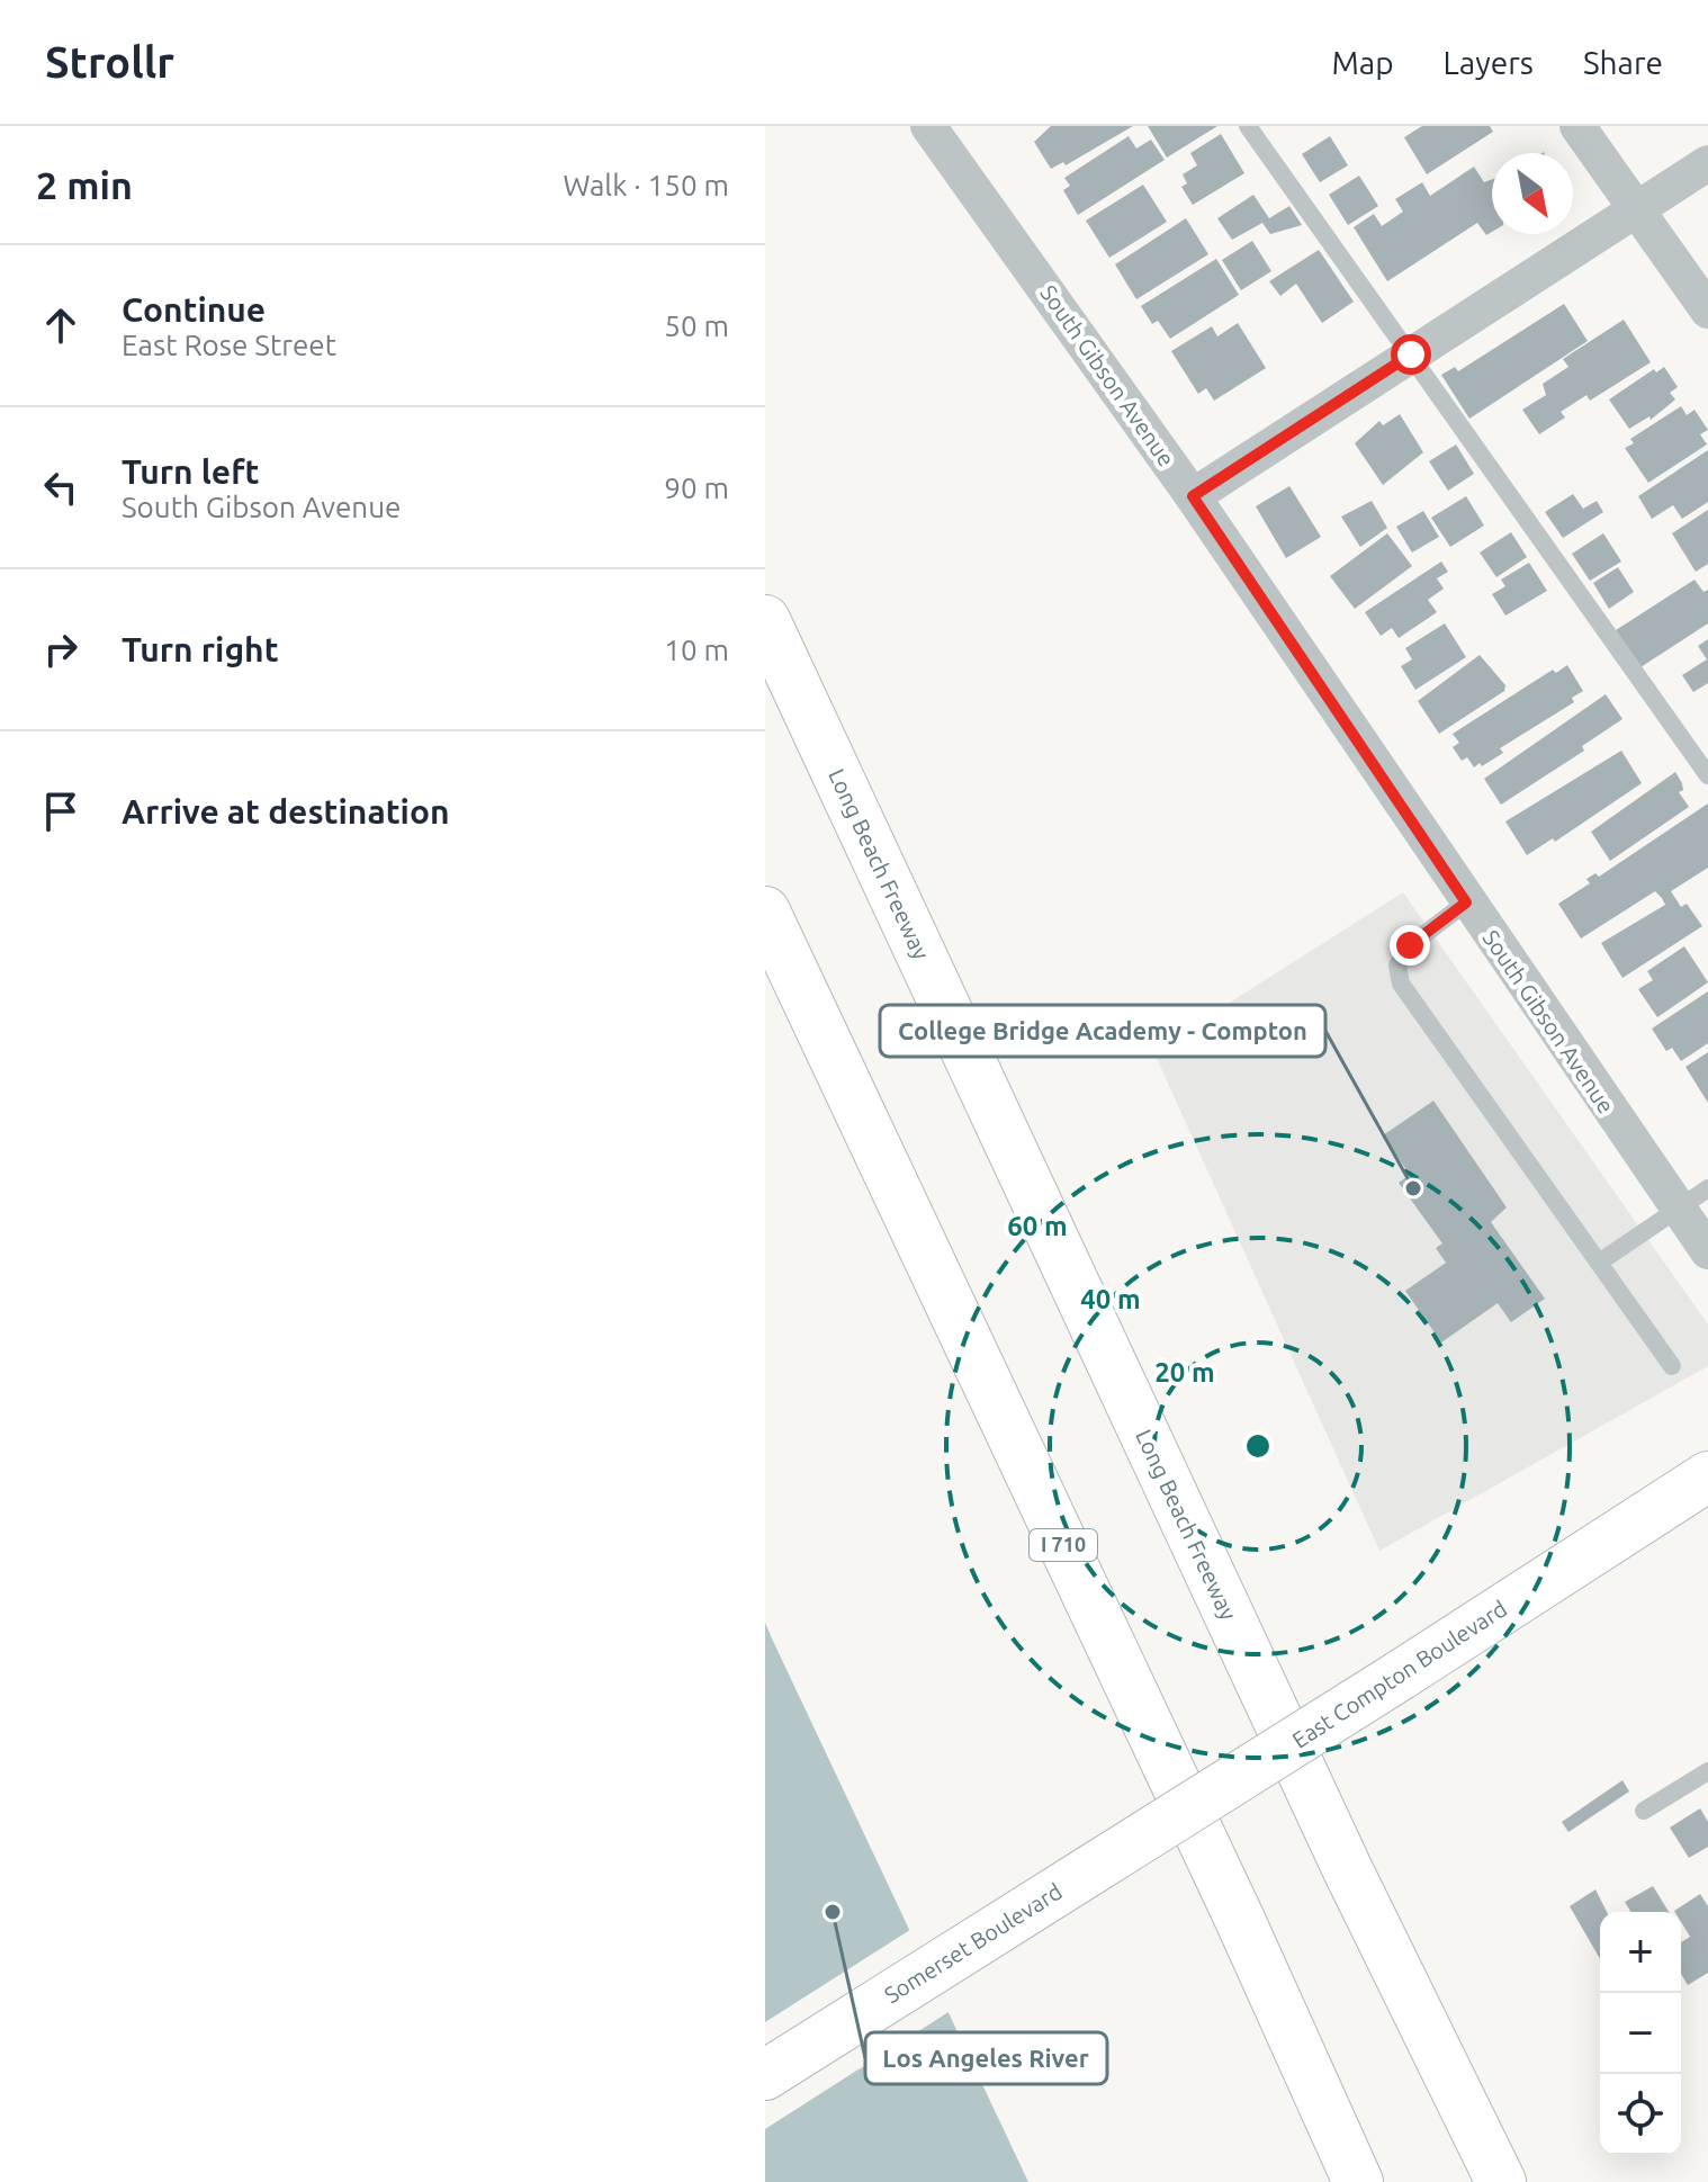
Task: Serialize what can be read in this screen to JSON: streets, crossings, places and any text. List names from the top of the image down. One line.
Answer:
{"streets":{"main road":["Long Beach Freeway","I 710","East Compton Boulevard","Somerset Boulevard"],"street":["South Gibson Avenue"]},"crossings":[["East Compton Boulevard","Somerset Boulevard"]],"places":["College Bridge Academy - Compton","Los Angeles River"],"north":"bottom right","page":{"header":"Strollr","nav":["Map","Layers","Share"],"heading":["2 min","Walk · 150 m"],"list":[["Continue","East Rose Street","50 m"],["Turn left","South Gibson Avenue","90 m"],["Turn right","10 m"],"Arrive at destination"],"map_buttons":["+","−"]},"rings":["60 m","40 m","20 m"]}
